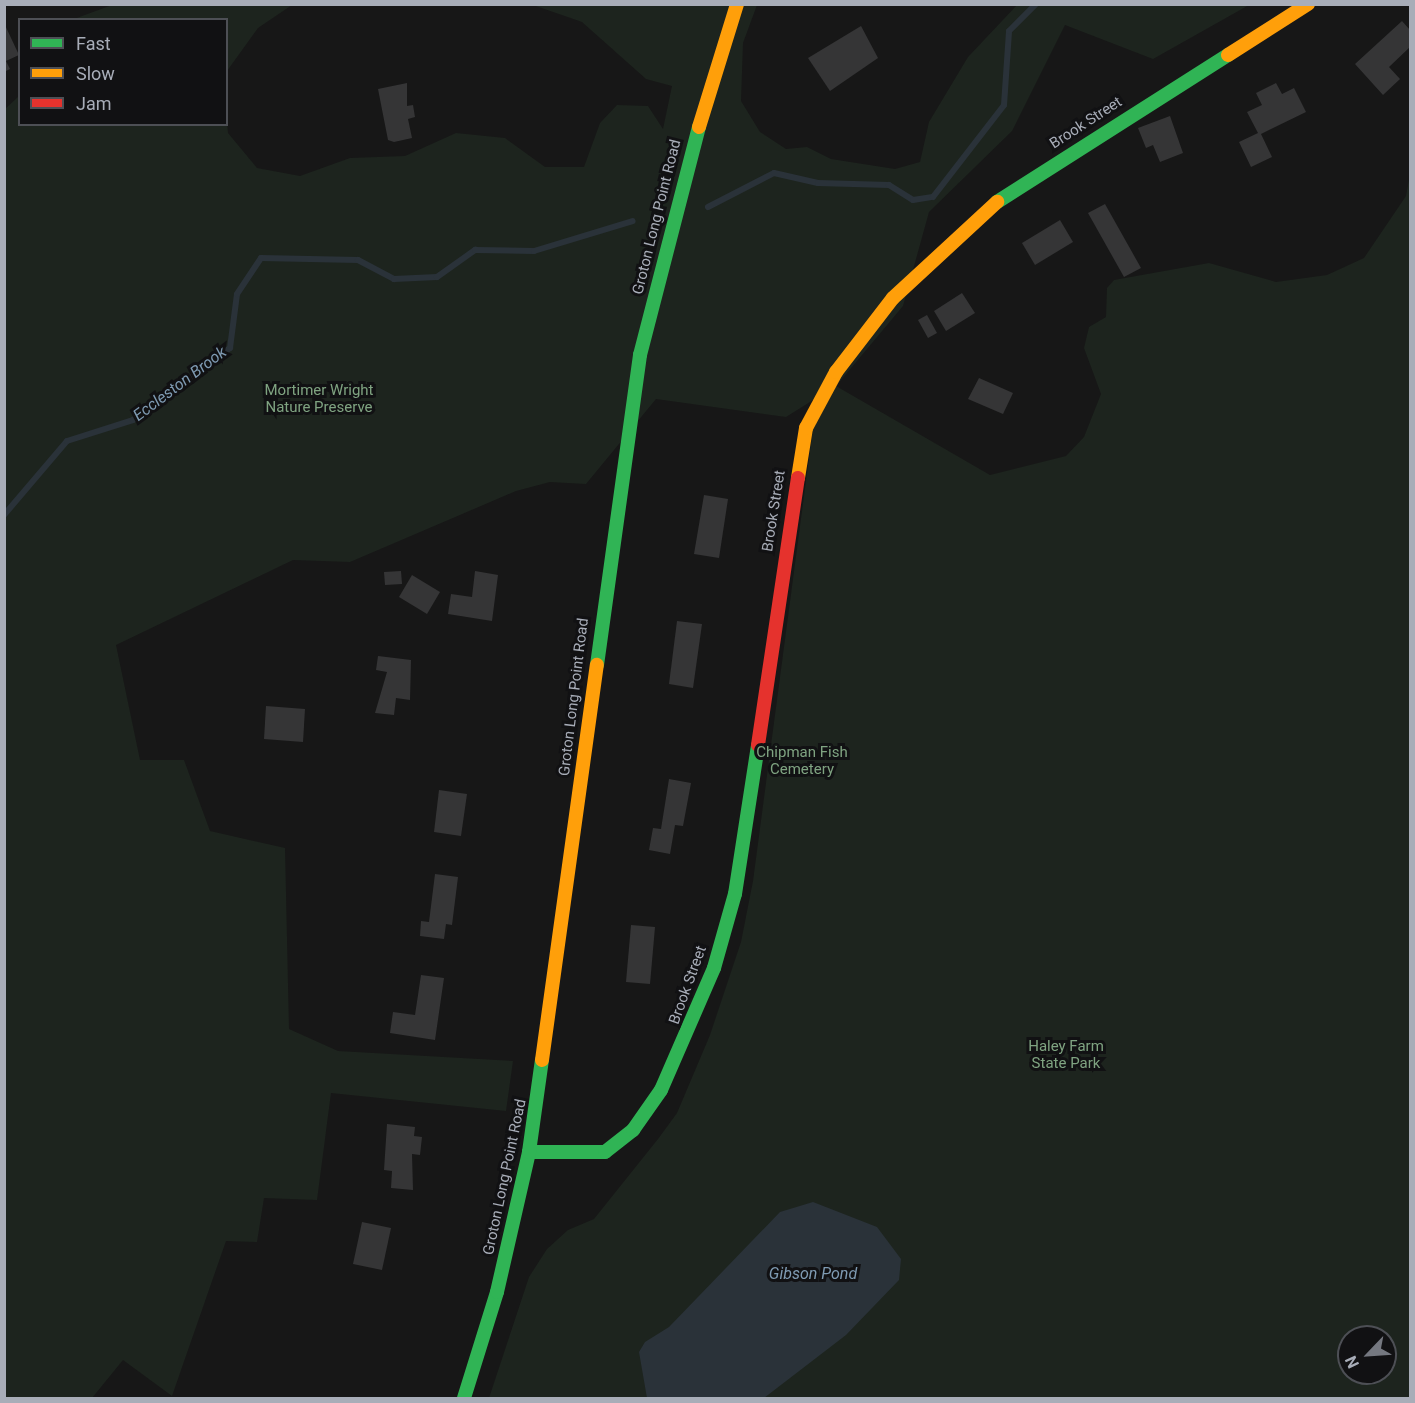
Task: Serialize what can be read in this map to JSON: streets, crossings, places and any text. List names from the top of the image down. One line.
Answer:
{"streets":{"street":["Brook Street","Groton Long Point Road"]},"crossings":[["Brook Street","Groton Long Point Road"]],"water":["Eccleston Brook","Gibson Pond"],"parks":["Mortimer Wright Nature Preserve","Chipman Fish Cemetery","Haley Farm State Park"],"legend":["Fast","Slow","Jam"],"north":"bottom left"}
